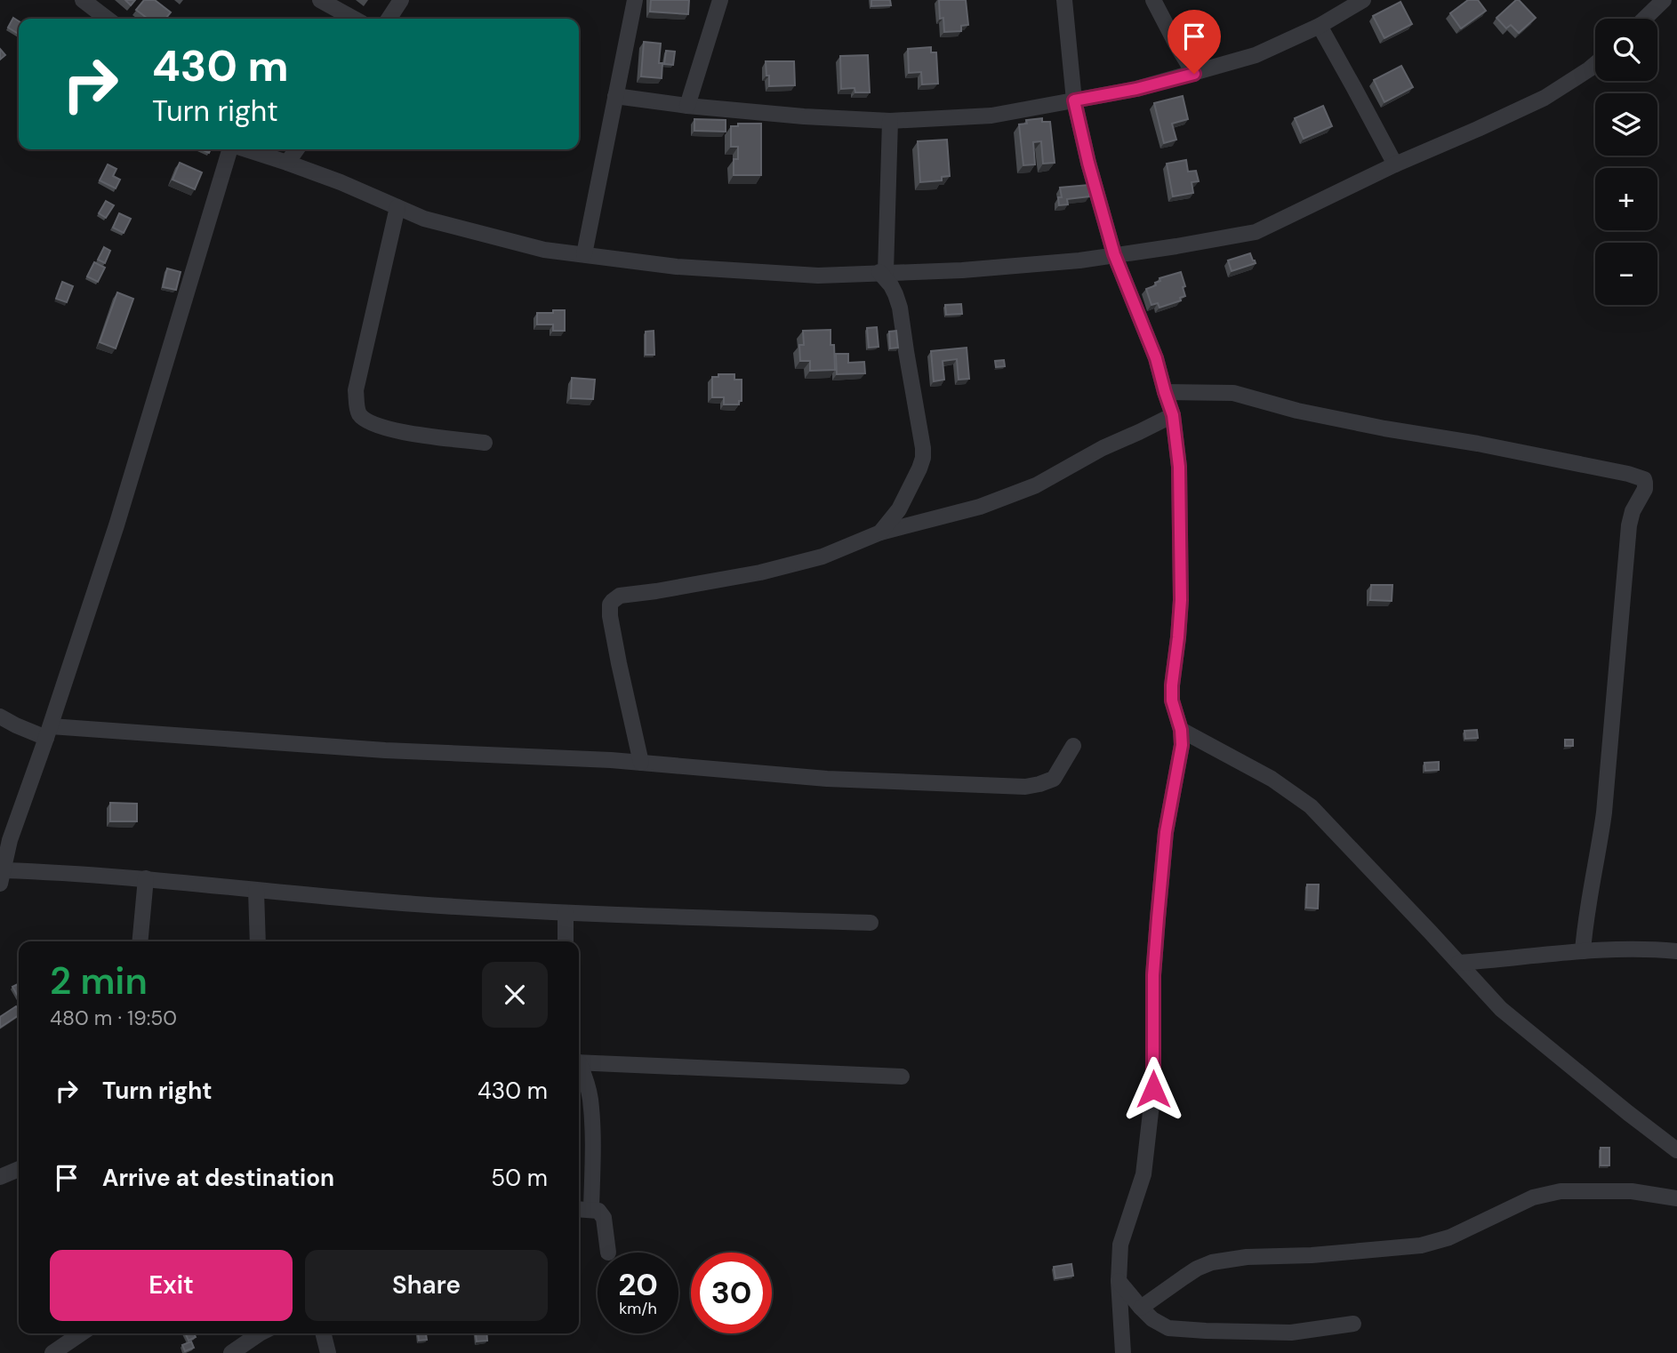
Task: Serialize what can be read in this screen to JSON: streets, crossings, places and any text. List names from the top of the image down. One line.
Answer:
{"page":{"map_buttons":["+","−"],"turn":["430 m","Turn right"],"heading":["2 min","480 m · 19:50"],"list":[{"name":"Turn right","value":"430 m"},{"name":"Arrive at destination","value":"50 m"}],"buttons":["Exit","Share"],"speed":"20 km/h","limit":"30"}}
